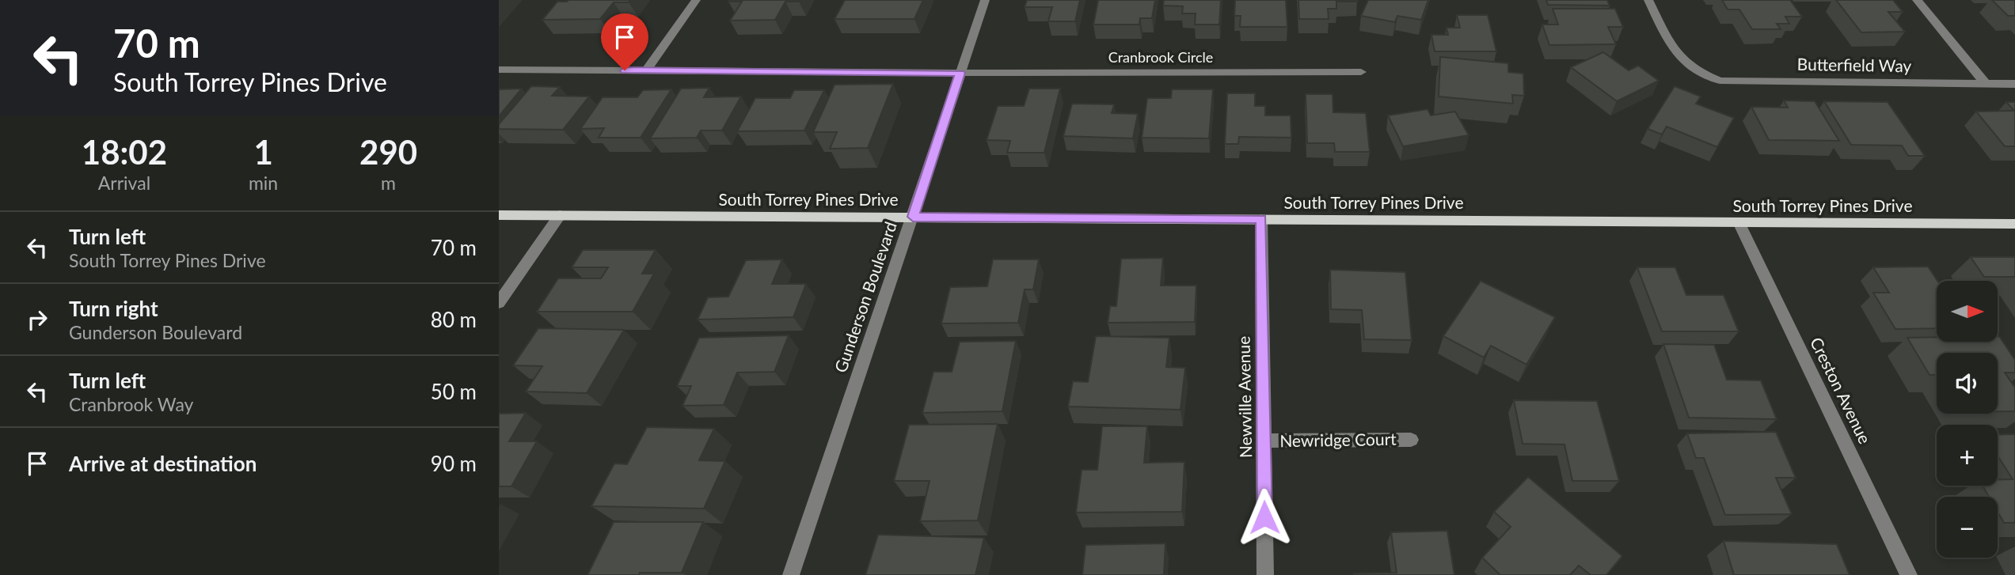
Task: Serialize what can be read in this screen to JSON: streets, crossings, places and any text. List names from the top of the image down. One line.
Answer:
{"streets":{"main road":["South Torrey Pines Drive"],"street":["Cranbrook Circle","Butterfield Way","Gunderson Boulevard","Creston Avenue","Newville Avenue","Newridge Court"]},"crossings":[["Cranbrook Circle","Gunderson Boulevard"],["South Torrey Pines Drive","Gunderson Boulevard"],["South Torrey Pines Drive","Creston Avenue"],["South Torrey Pines Drive","Newville Avenue"],["Newville Avenue","Newridge Court"]],"north":"right","page":{"turn":["70 m","South Torrey Pines Drive"],"eta":["18:02","Arrival","1","min","290","m"],"list":[{"name":"Turn left","note":"South Torrey Pines Drive","value":"70 m"},{"name":"Turn right","note":"Gunderson Boulevard","value":"80 m"},{"name":"Turn left","note":"Cranbrook Way","value":"50 m"},{"name":"Arrive at destination","value":"90 m"}],"map_buttons":["+","−"]}}
